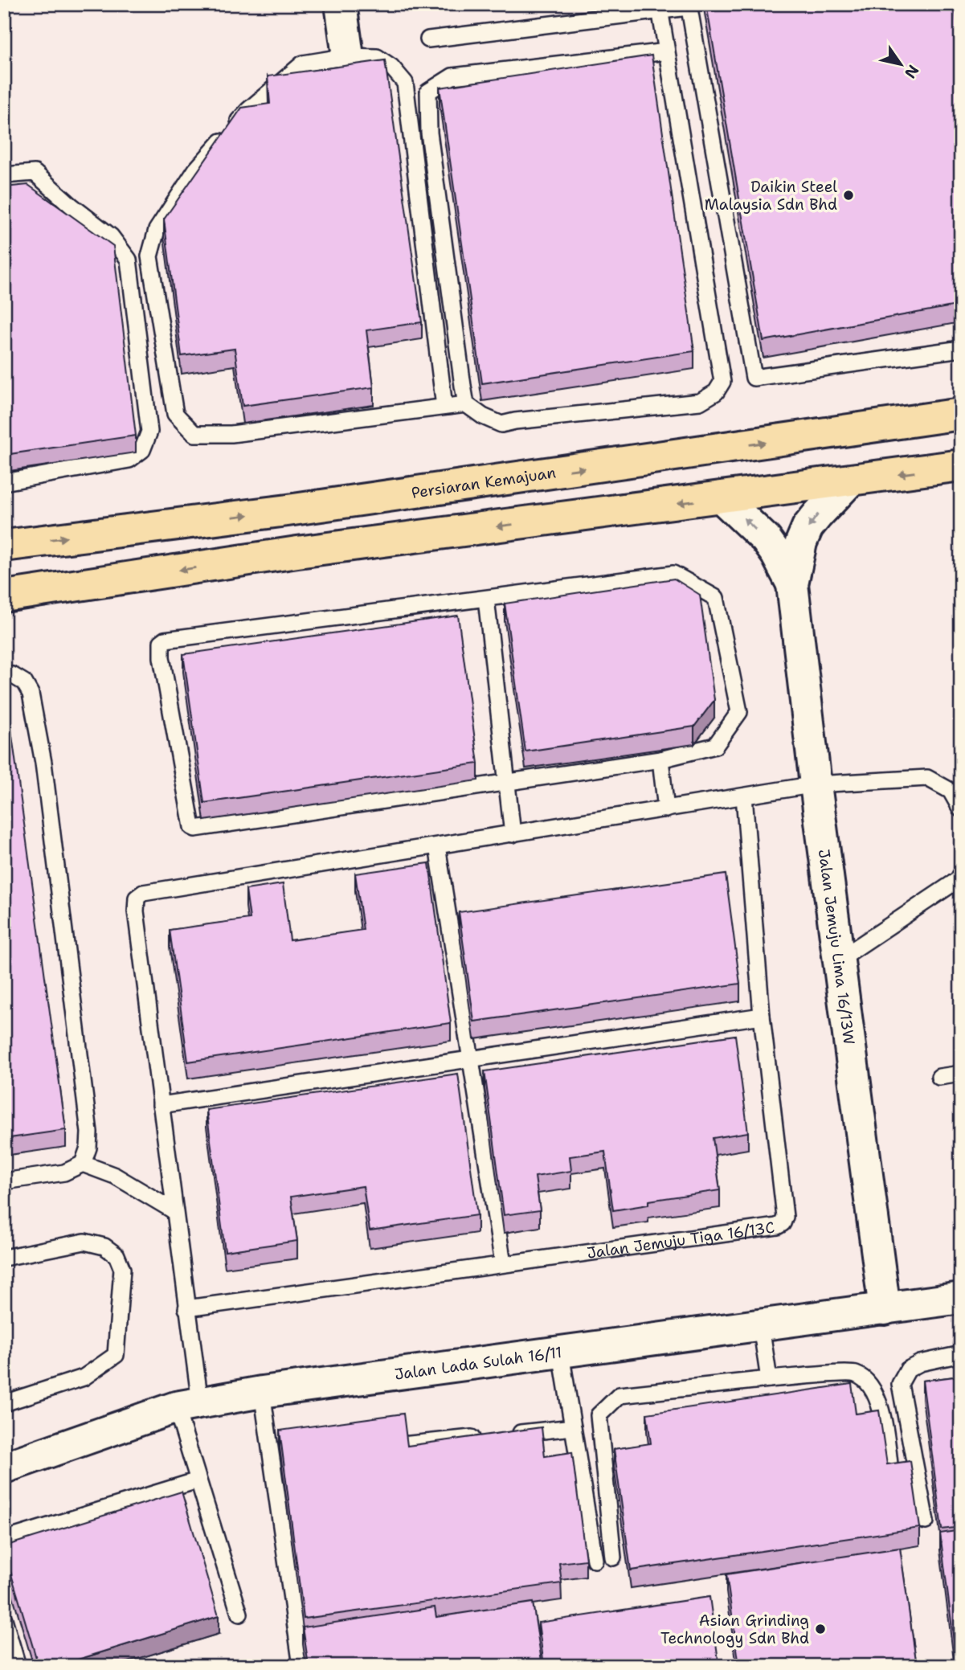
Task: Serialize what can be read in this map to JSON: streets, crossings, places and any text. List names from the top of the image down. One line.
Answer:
{"streets":{"main road":["Persiaran Kemajuan"],"street":["Jalan Jemuju Lima 16/13W","Jalan Lada Sulah 16/11"],"lane":["Jalan Jemuju Tiga 16/13C"]},"crossings":[["Jalan Jemuju Lima 16/13W","Jalan Lada Sulah 16/11"]],"places":["Daikin Steel Malaysia Sdn Bhd","Asian Grinding Technology Sdn Bhd"],"north":"bottom right"}
